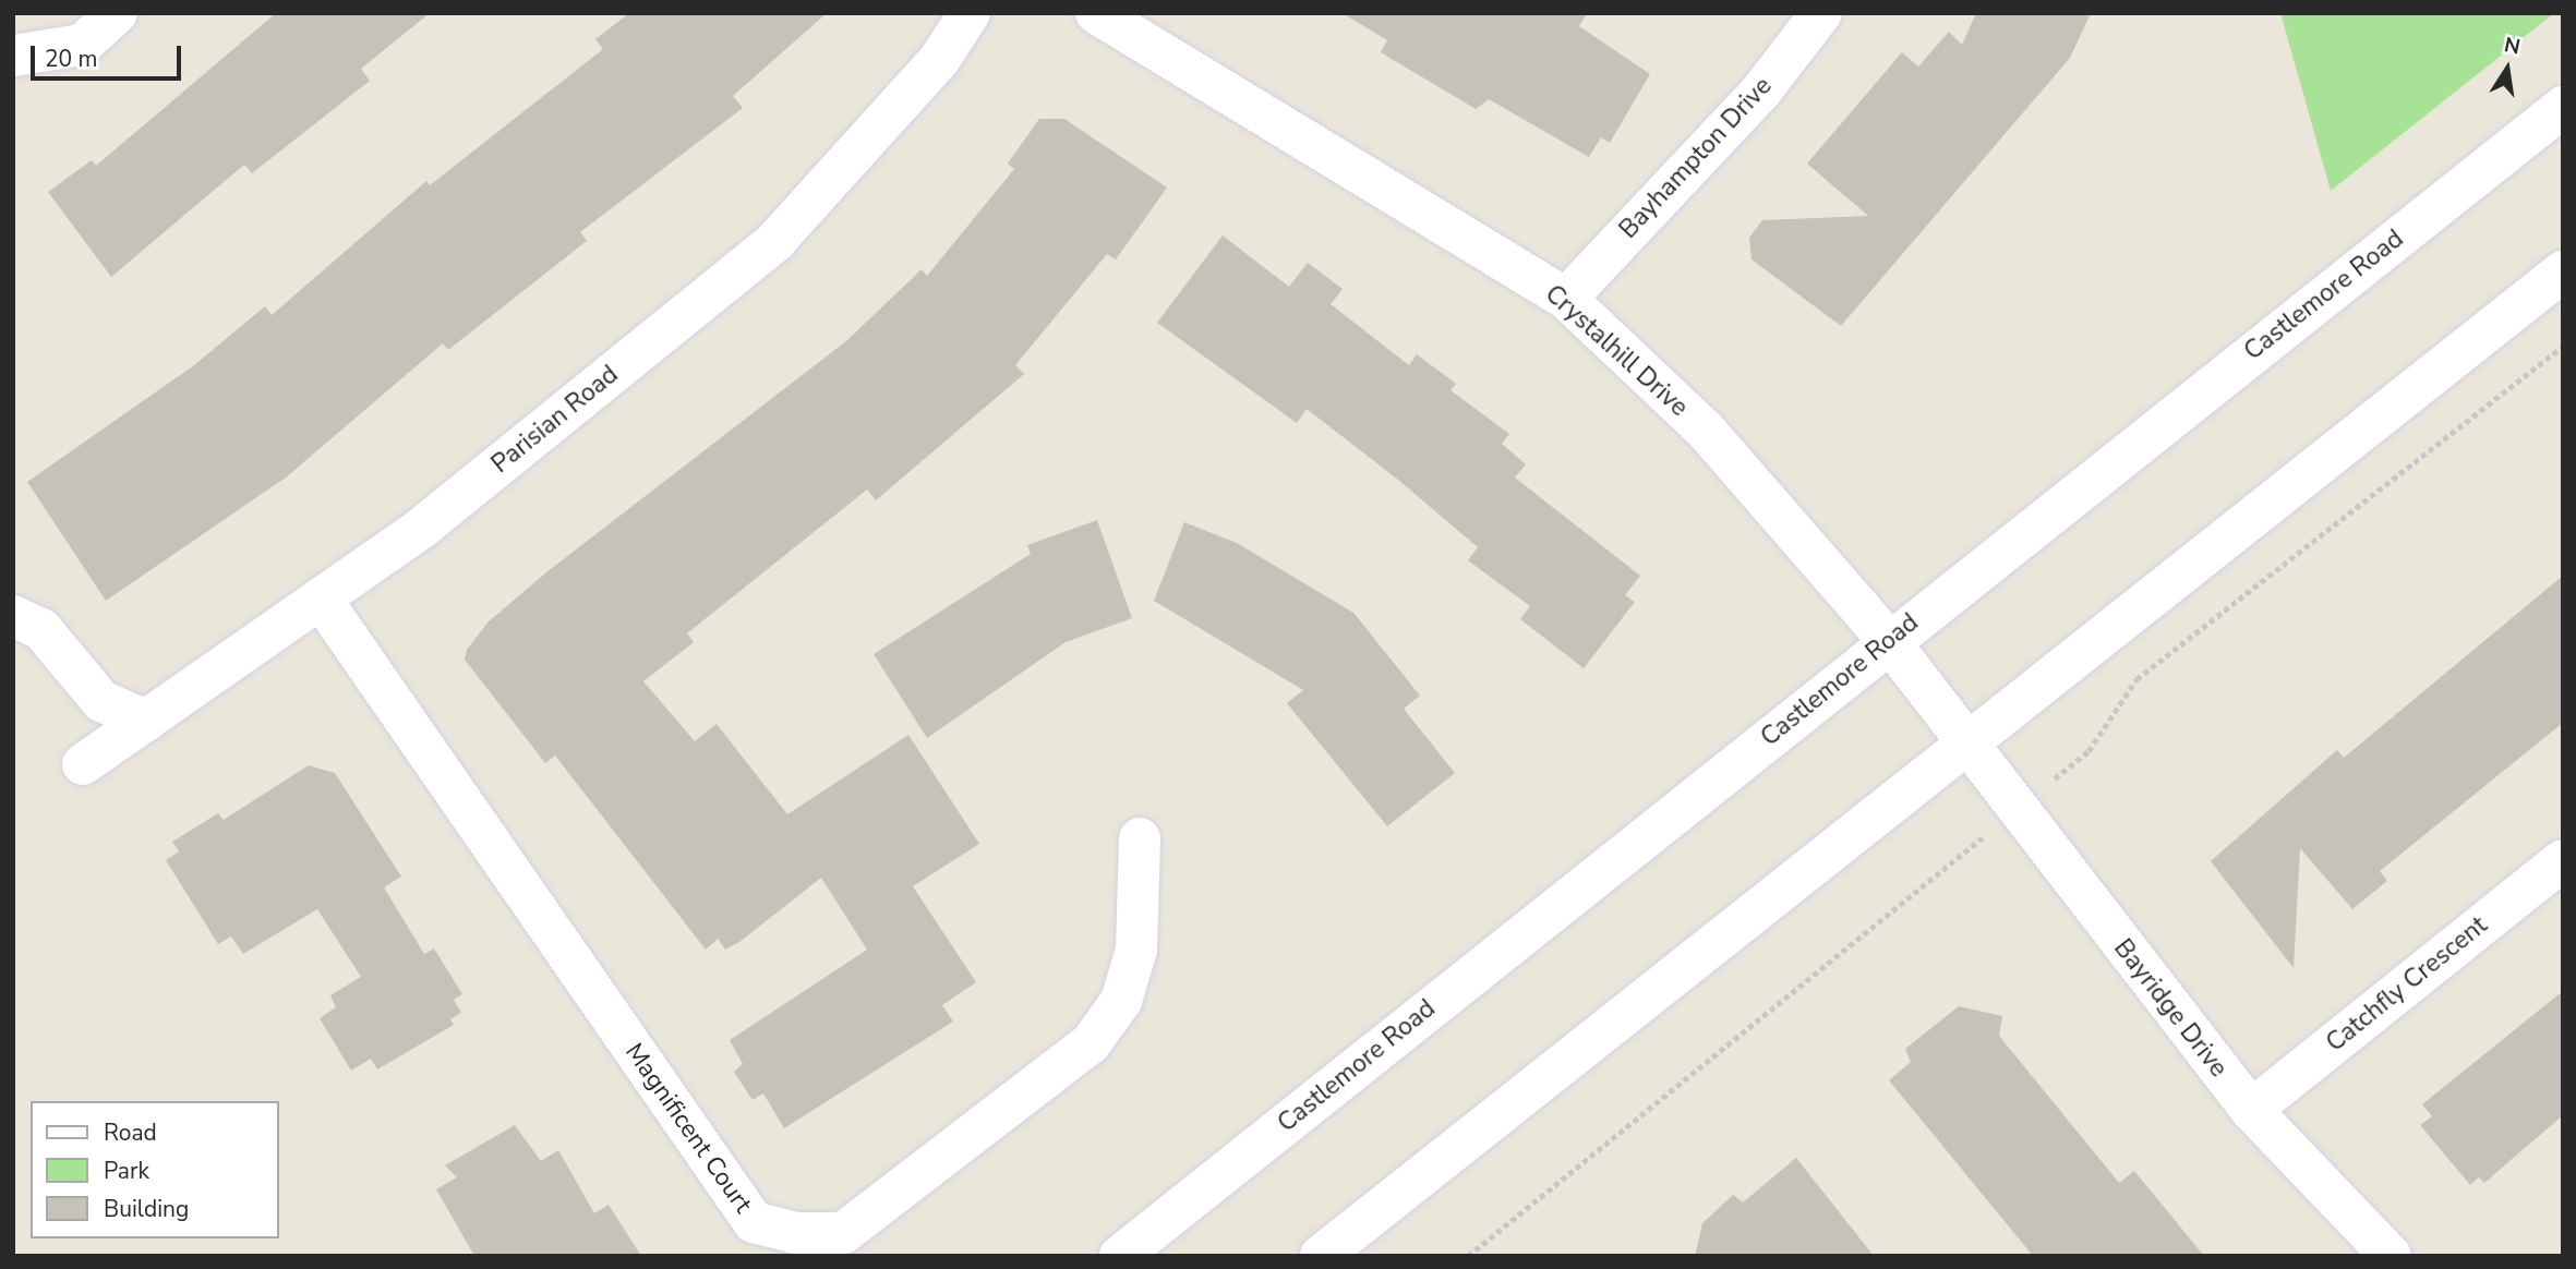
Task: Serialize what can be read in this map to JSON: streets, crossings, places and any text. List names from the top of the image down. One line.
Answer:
{"streets":{"street":["Bayhampton Drive","Castlemore Road","Crystalhill Drive","Parisian Road","Catchfly Crescent","Bayridge Drive","Magnificent Court"]},"crossings":[["Bayhampton Drive","Crystalhill Drive"],["Castlemore Road","Crystalhill Drive"],["Crystalhill Drive","Bayridge Drive"],["Parisian Road","Magnificent Court"],["Catchfly Crescent","Bayridge Drive"]],"legend":["Road","Park","Building"],"scale_bar":"20 m","north":"top"}
